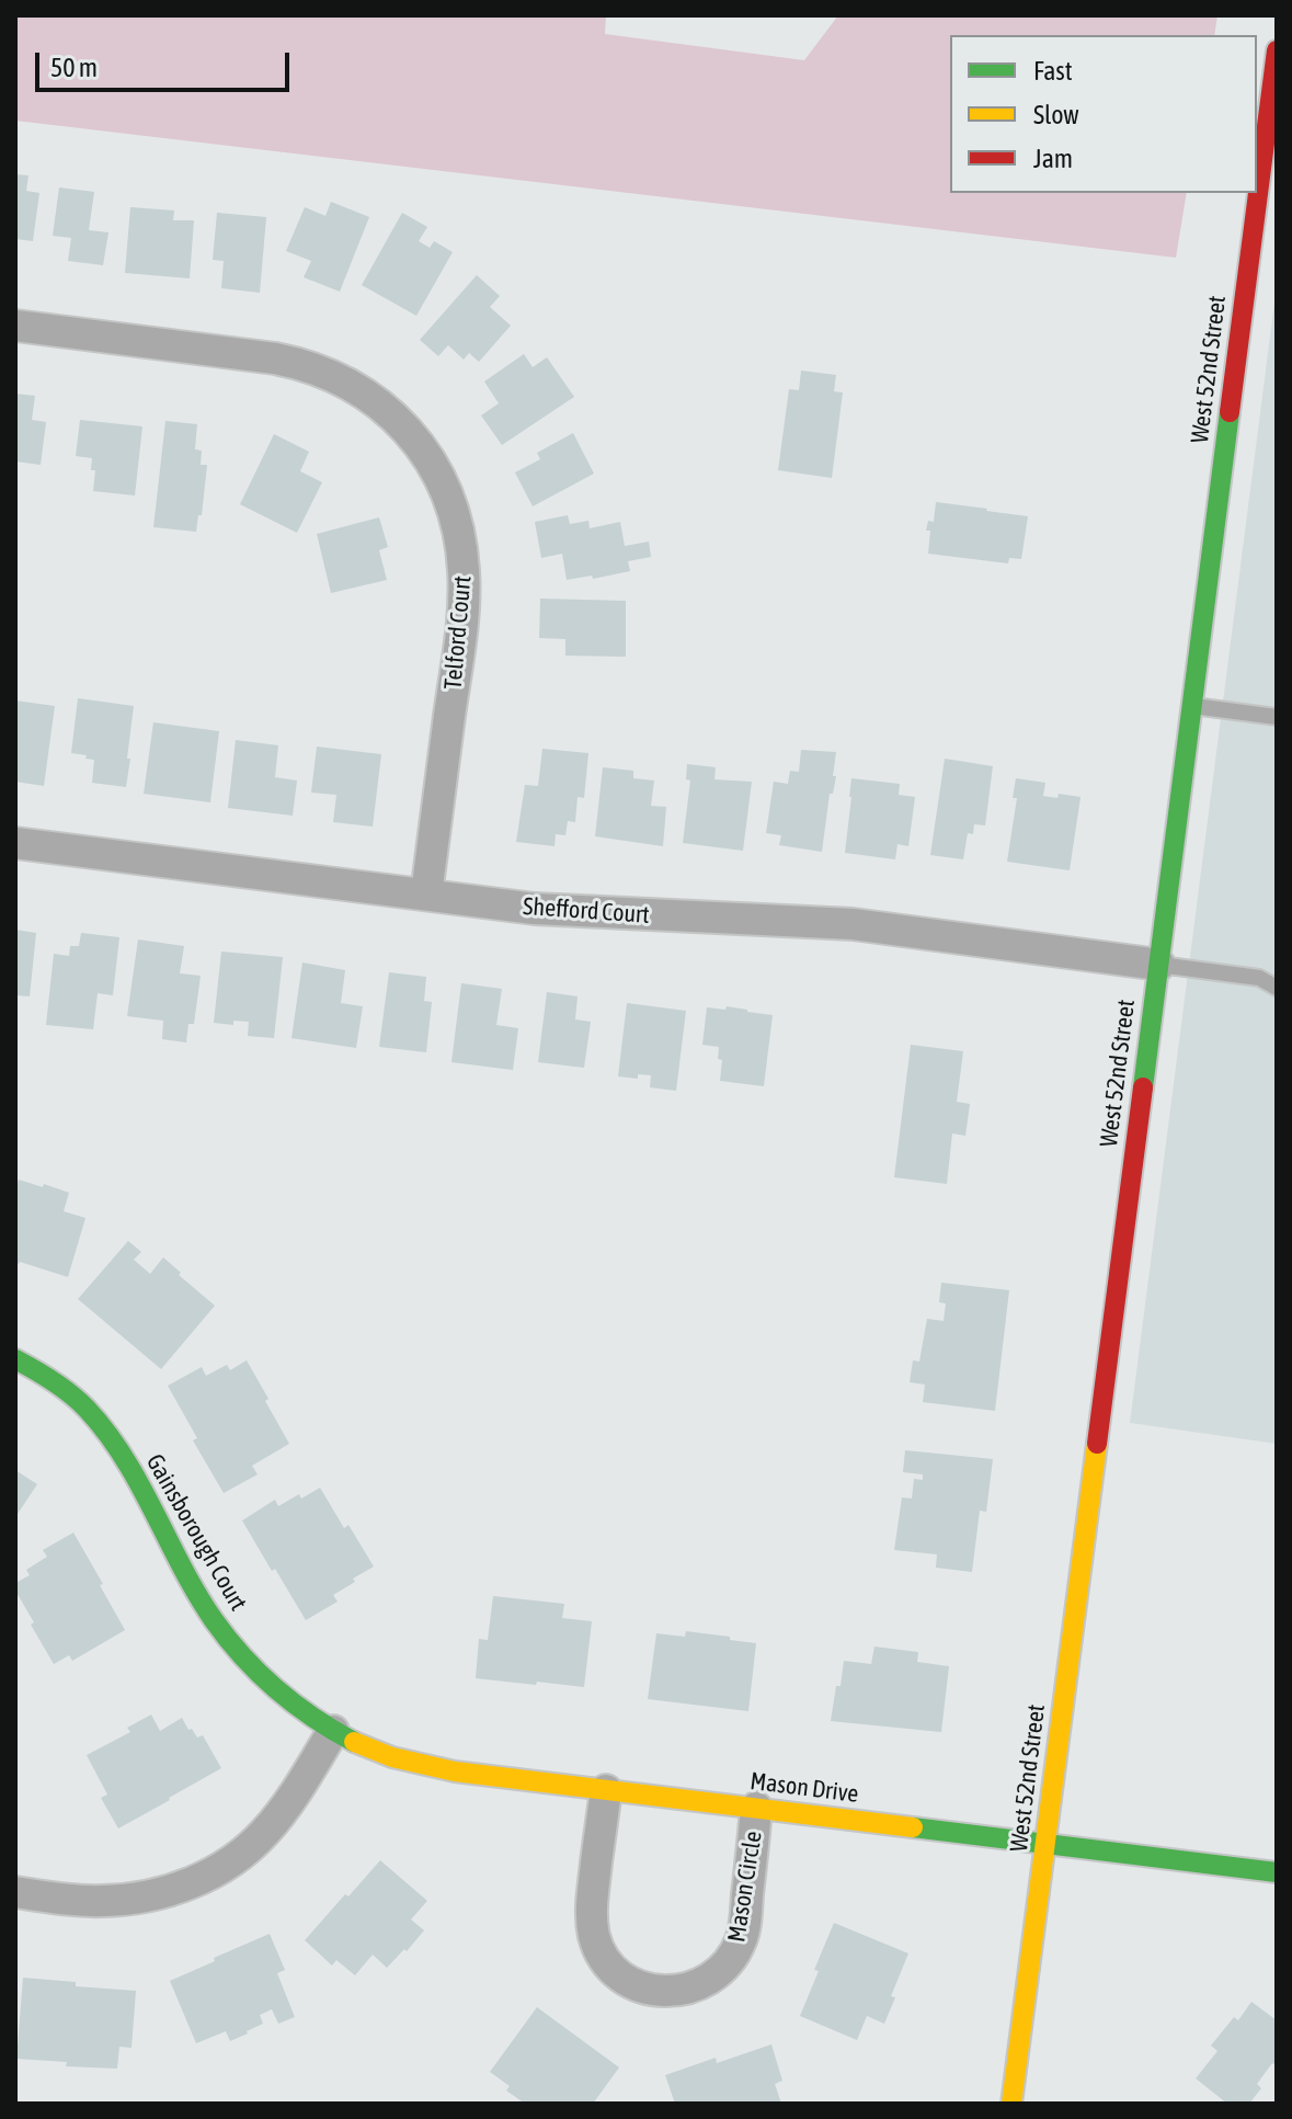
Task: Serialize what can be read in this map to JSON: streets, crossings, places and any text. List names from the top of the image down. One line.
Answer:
{"streets":{"street":["West 52nd Street","Telford Court","Shefford Court","Gainsborough Court","Mason Drive","Mason Circle"]},"crossings":[["West 52nd Street","Shefford Court"],["West 52nd Street","Mason Drive"],["Telford Court","Shefford Court"],["Gainsborough Court","Mason Drive"],["Mason Drive","Mason Circle"]],"legend":["Fast","Slow","Jam"],"scale_bar":"50 m"}
